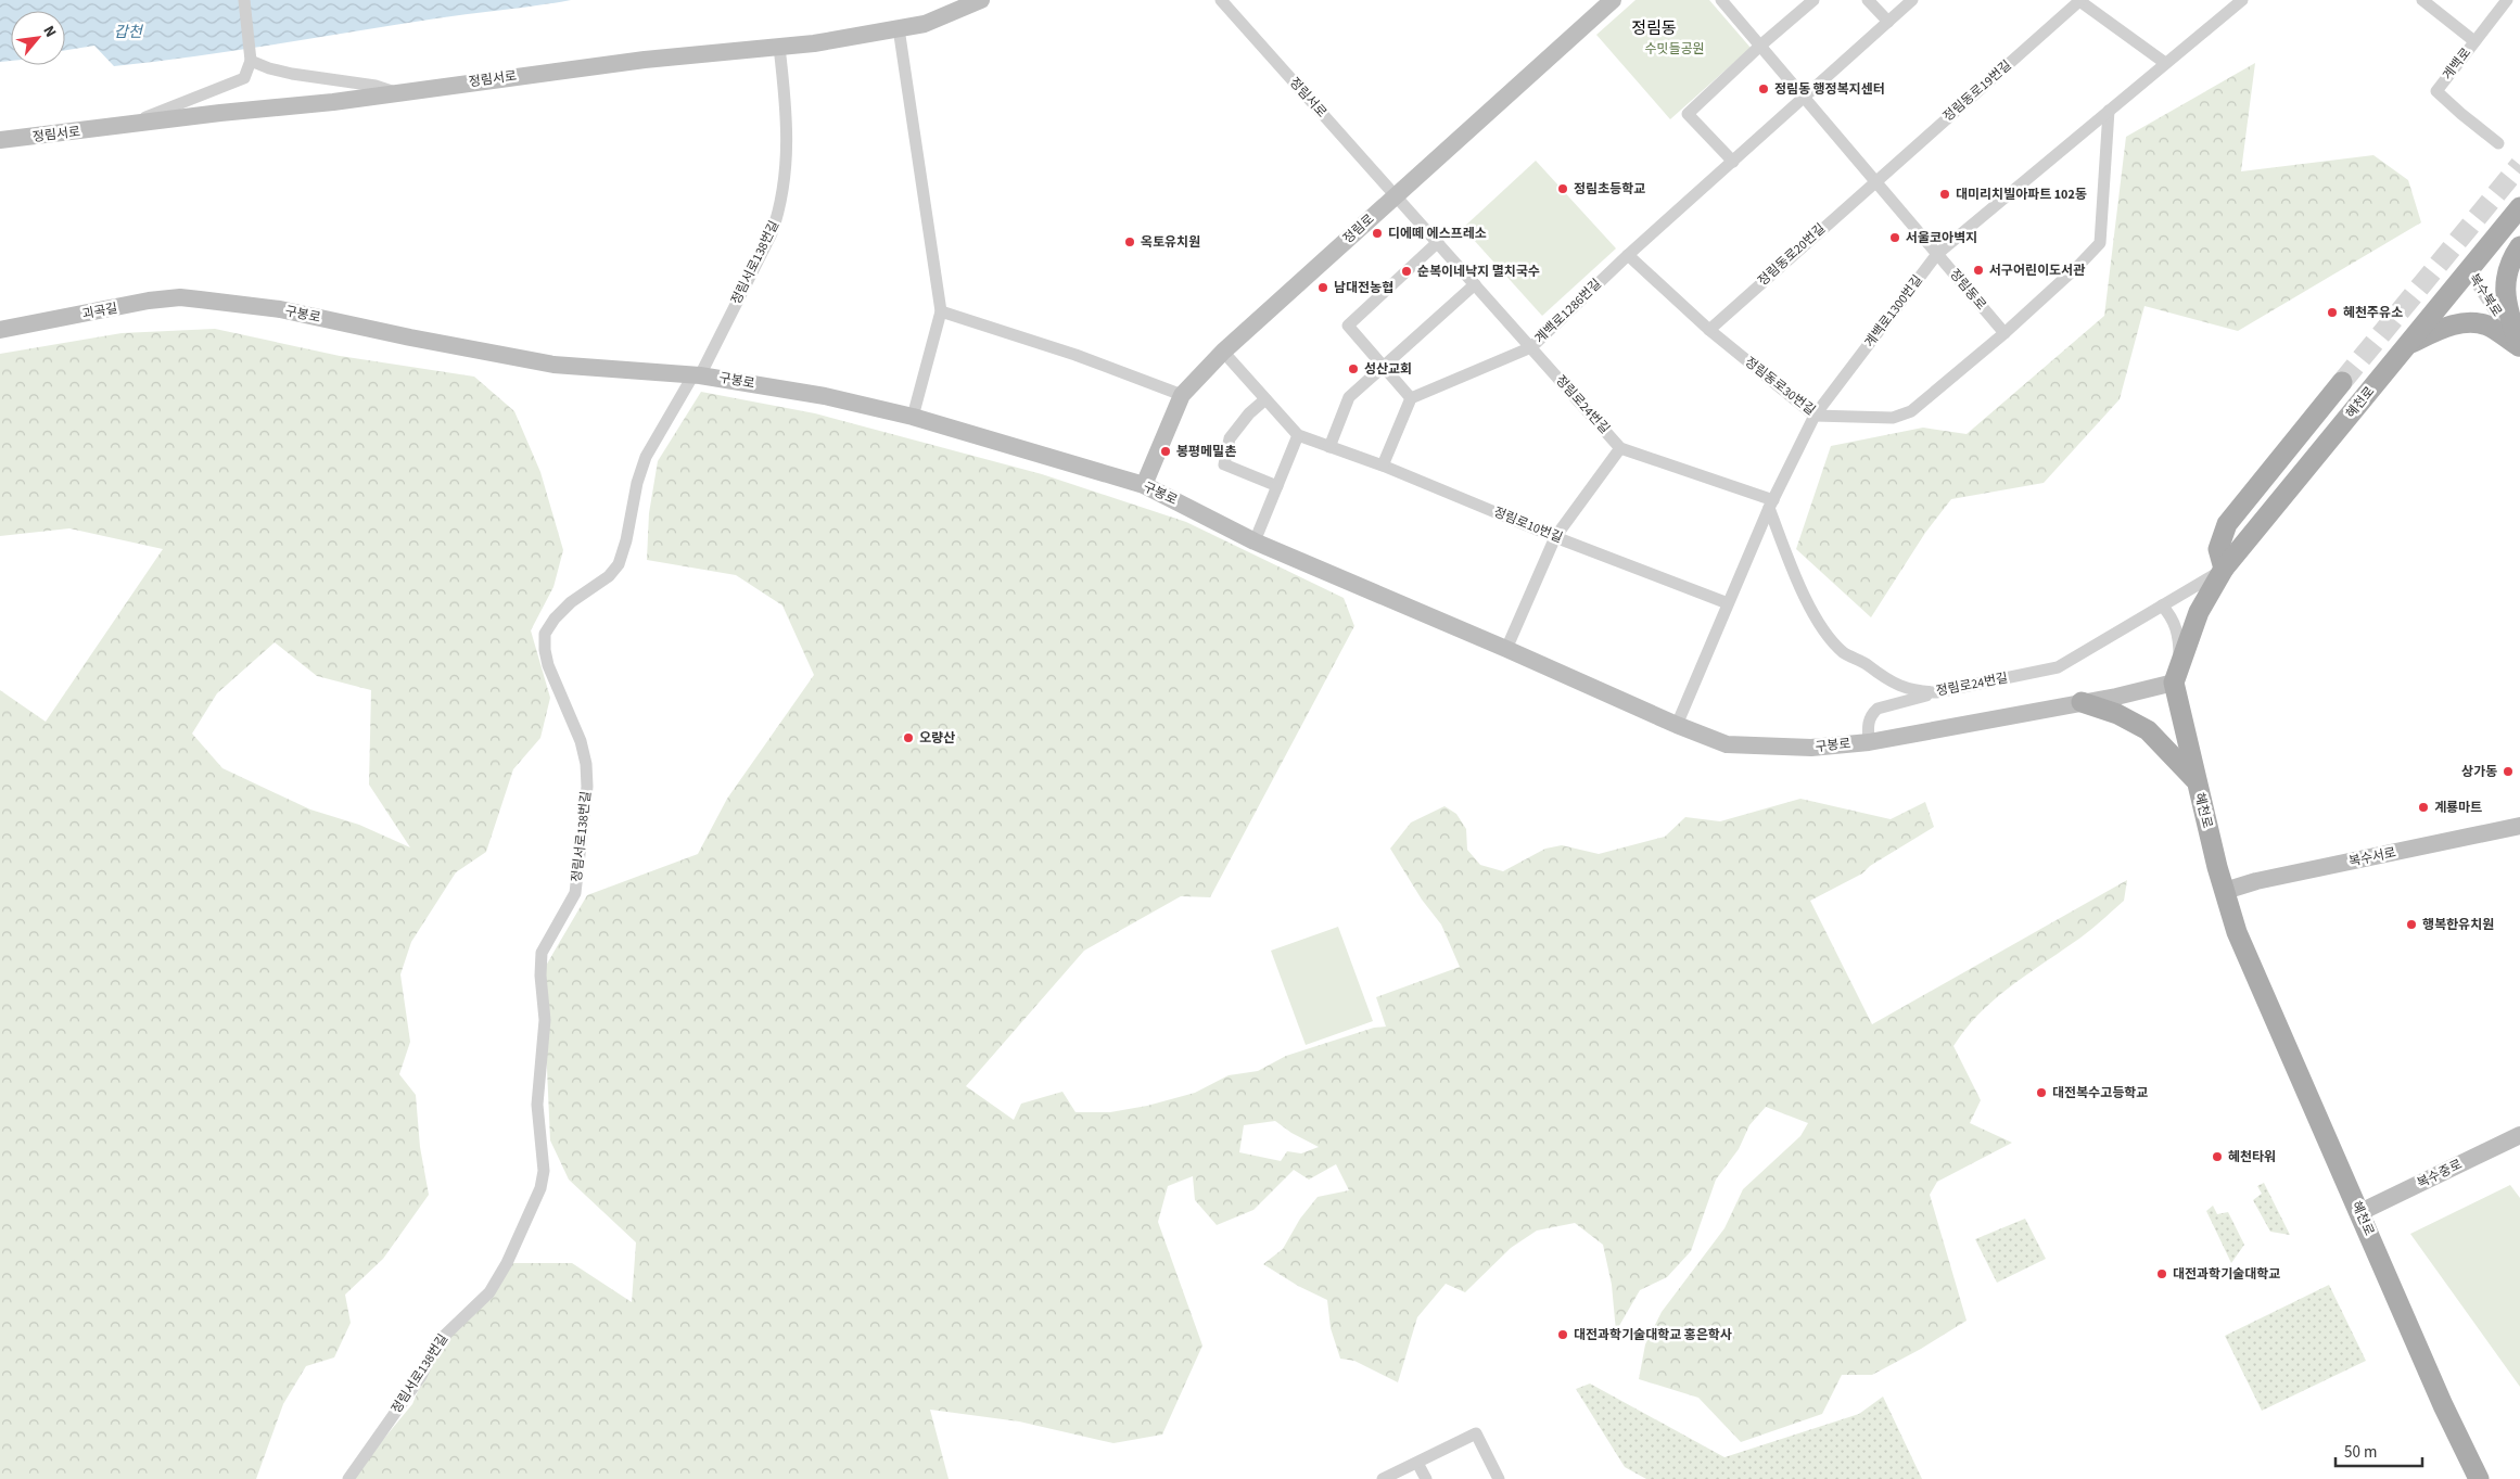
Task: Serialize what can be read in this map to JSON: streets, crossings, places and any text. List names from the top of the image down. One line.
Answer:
{"streets":{"main road":["혜천로"],"street":["계백로","정림서로","정림동로19번길","정림로","정림동로20번길","정림서로138번길","정림동로","복수북로","괴곡길","계백로1286번길","계백로1300번길","구봉로","정림동로30번길","정림로24번길","정림로10번길","복수서로","복수중로"]},"crossings":[["정림서로","정림로"],["정림서로","정림서로138번길"],["정림서로","정림로24번길"],["정림동로19번길","정림동로20번길"],["정림동로19번길","정림동로"],["정림로","구봉로"],["정림로","정림로24번길"],["정림로","정림로10번길"],["정림동로20번길","정림동로"],["정림동로20번길","정림동로30번길"],["정림서로138번길","구봉로"],["정림동로","계백로1286번길"],["정림동로","계백로1300번길"],["정림동로","정림동로30번길"],["복수북로","혜천로"],["괴곡길","구봉로"],["계백로1286번길","정림동로30번길"],["계백로1286번길","정림로24번길"],["계백로1300번길","구봉로"],["계백로1300번길","정림동로30번길"],["계백로1300번길","정림로24번길"],["계백로1300번길","정림로10번길"],["구봉로","혜천로"],["혜천로","정림로24번길"],["혜천로","복수서로"],["혜천로","복수중로"]],"districts":["정림동"],"water":["갑천"],"parks":["수밋들공원"],"places":["정림동 행정복지센터","정림초등학교","대미리치빌아파트 102동","디에떼 에스프레소","서울코아벽지","옥토유치원","서구어린이도서관","순복이네낙지 멸치국수","남대전농협","혜천주유소","성산교회","봉평메밀촌","오량산","상가동","계룡마트","행복한유치원","대전복수고등학교","혜천타워","대전과학기술대학교","대전과학기술대학교 홍은학사"],"scale_bar":"50 m","north":"top right"}
